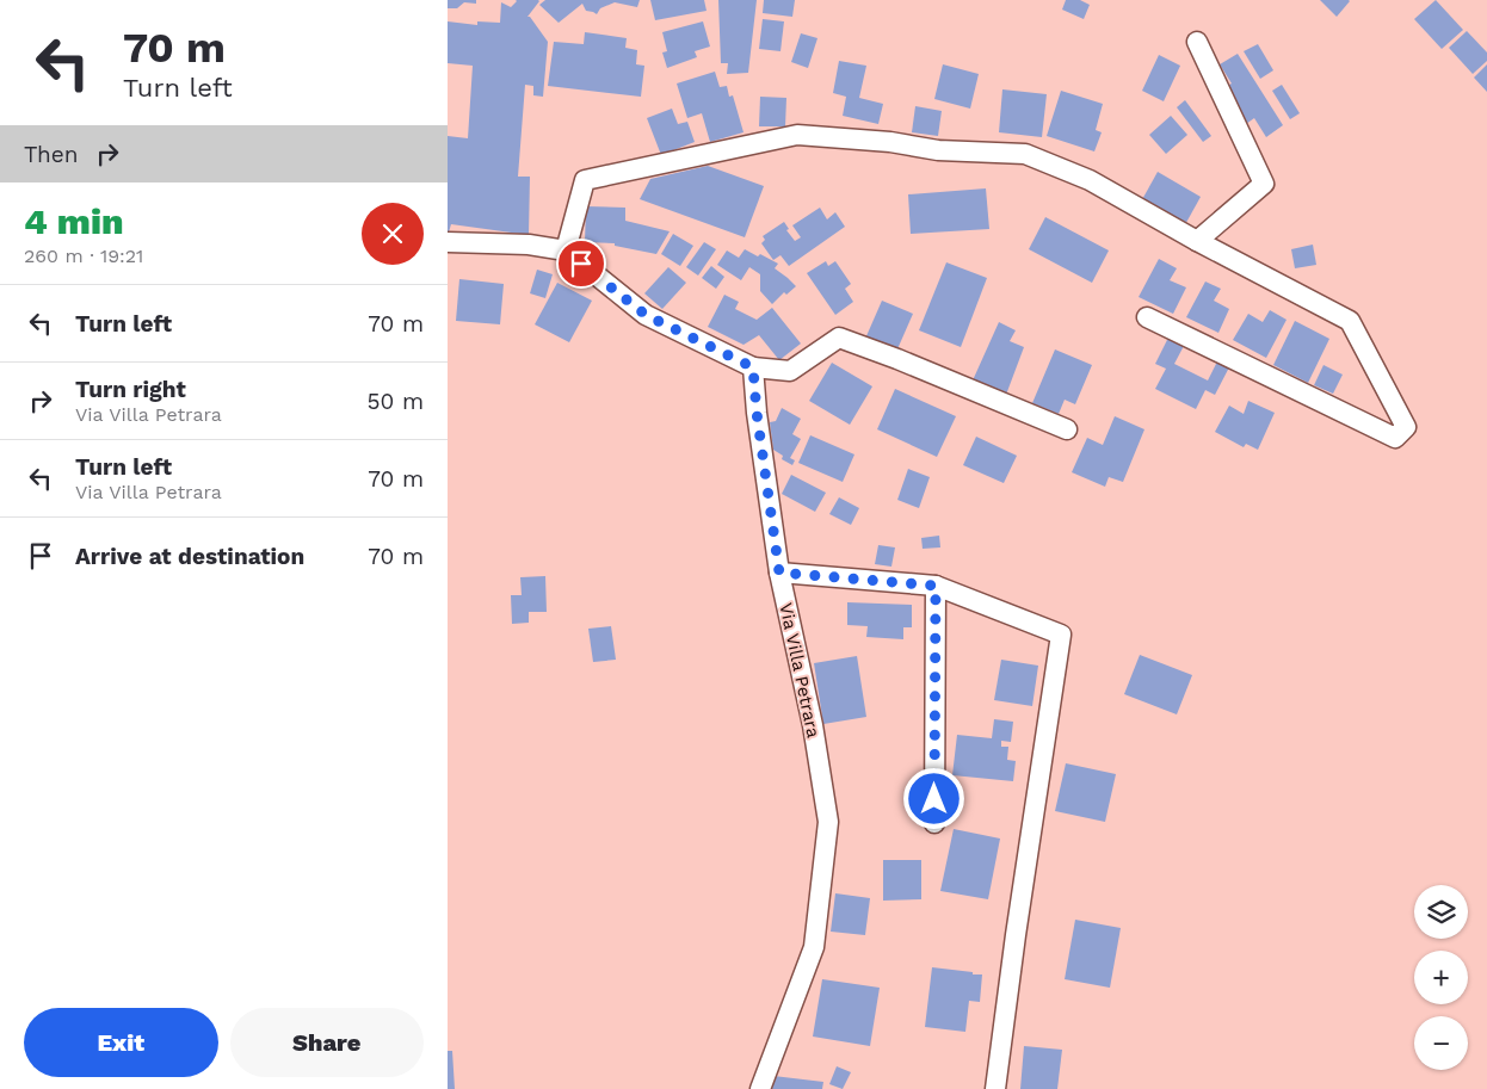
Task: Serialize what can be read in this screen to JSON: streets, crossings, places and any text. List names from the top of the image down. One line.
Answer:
{"streets":{"street":["Via Villa Petrara"]},"page":{"turn":["70 m","Turn left"],"then":"Then","heading":["4 min","260 m · 19:21"],"list":[{"name":"Turn left","value":"70 m"},{"name":"Turn right","note":"Via Villa Petrara","value":"50 m"},{"name":"Turn left","note":"Via Villa Petrara","value":"70 m"},{"name":"Arrive at destination","value":"70 m"}],"map_buttons":["+","−"],"buttons":["Exit","Share"]}}
